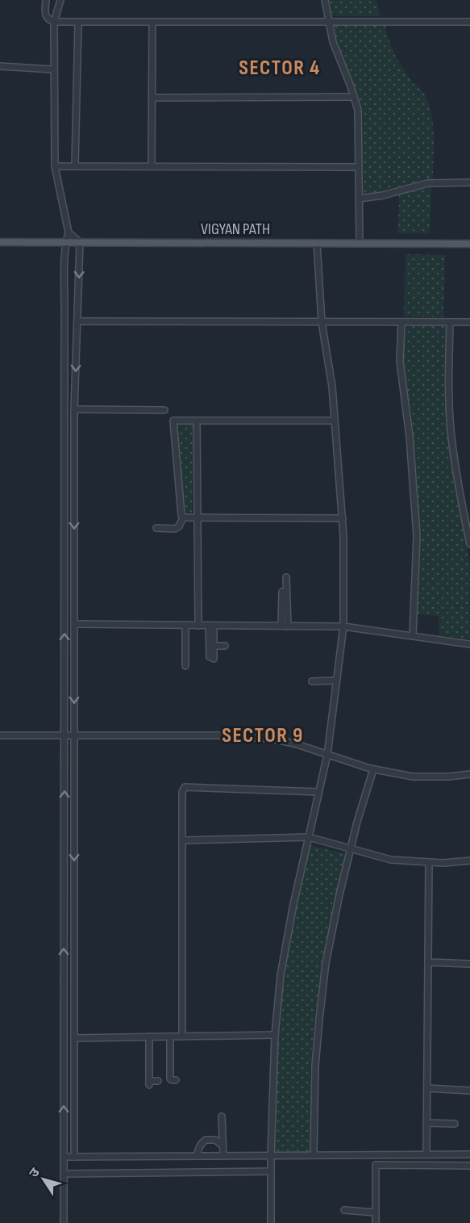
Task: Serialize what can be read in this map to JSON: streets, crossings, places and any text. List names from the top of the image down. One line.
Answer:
{"streets":{"main road":["VIGYAN PATH"]},"districts":["SECTOR 4","SECTOR 9"],"north":"top left"}
